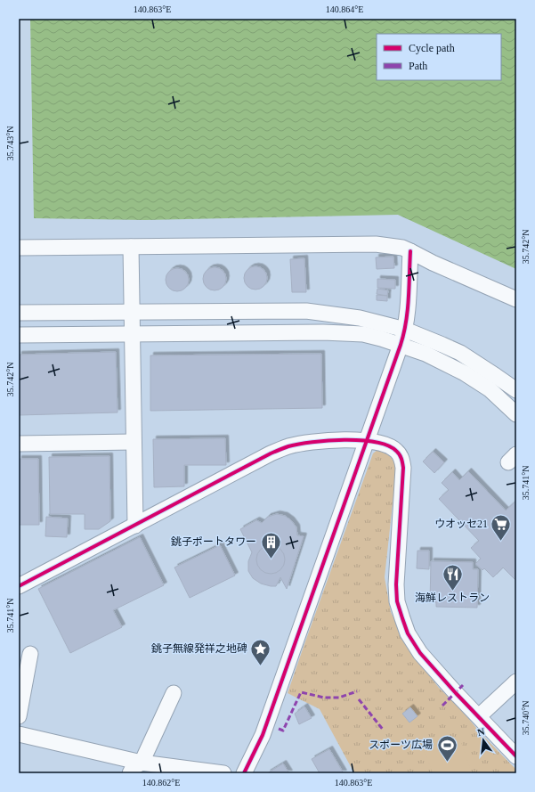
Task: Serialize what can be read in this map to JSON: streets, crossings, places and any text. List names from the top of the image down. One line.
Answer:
{"places":{"supermarket":["ウオッセ21"],"building":["銚子ポートタワー"],"restaurant":["海鮮レストラン"],"place":["銚子無線発祥之地碑"],"sports":["スポーツ広場"]},"legend":["Cycle path","Path"],"north":"top","coordinates":["140.863°E","140.864°E","35.743°N","35.742°N","35.741°N","35.740°N","140.862°E"]}
